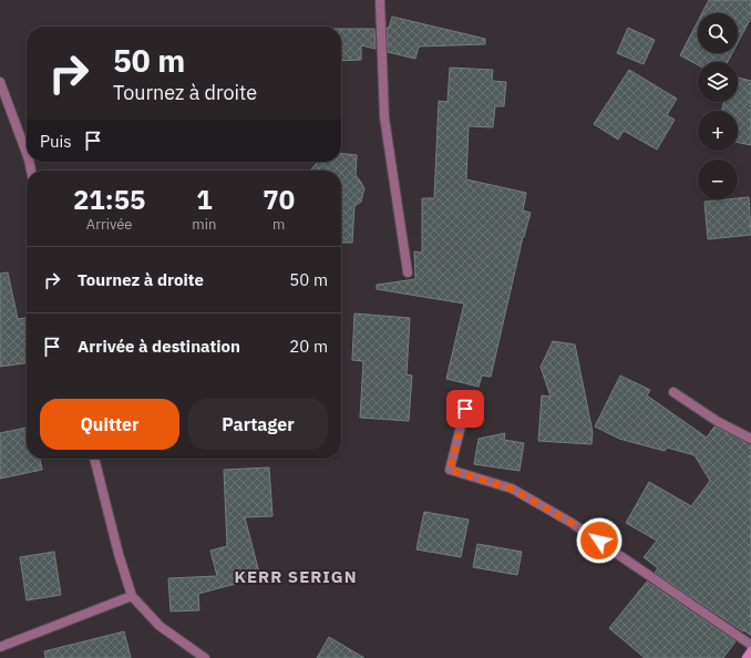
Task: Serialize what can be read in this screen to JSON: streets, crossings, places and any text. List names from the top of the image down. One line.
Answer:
{"districts":["KERR SERIGN"],"page":{"map_buttons":["+","−"],"turn":["50 m","Tournez à droite"],"then":"Puis","eta":["21:55","Arrivée","1","min","70","m"],"list":[{"name":"Tournez à droite","value":"50 m"},{"name":"Arrivée à destination","value":"20 m"}],"buttons":["Quitter","Partager"]}}
